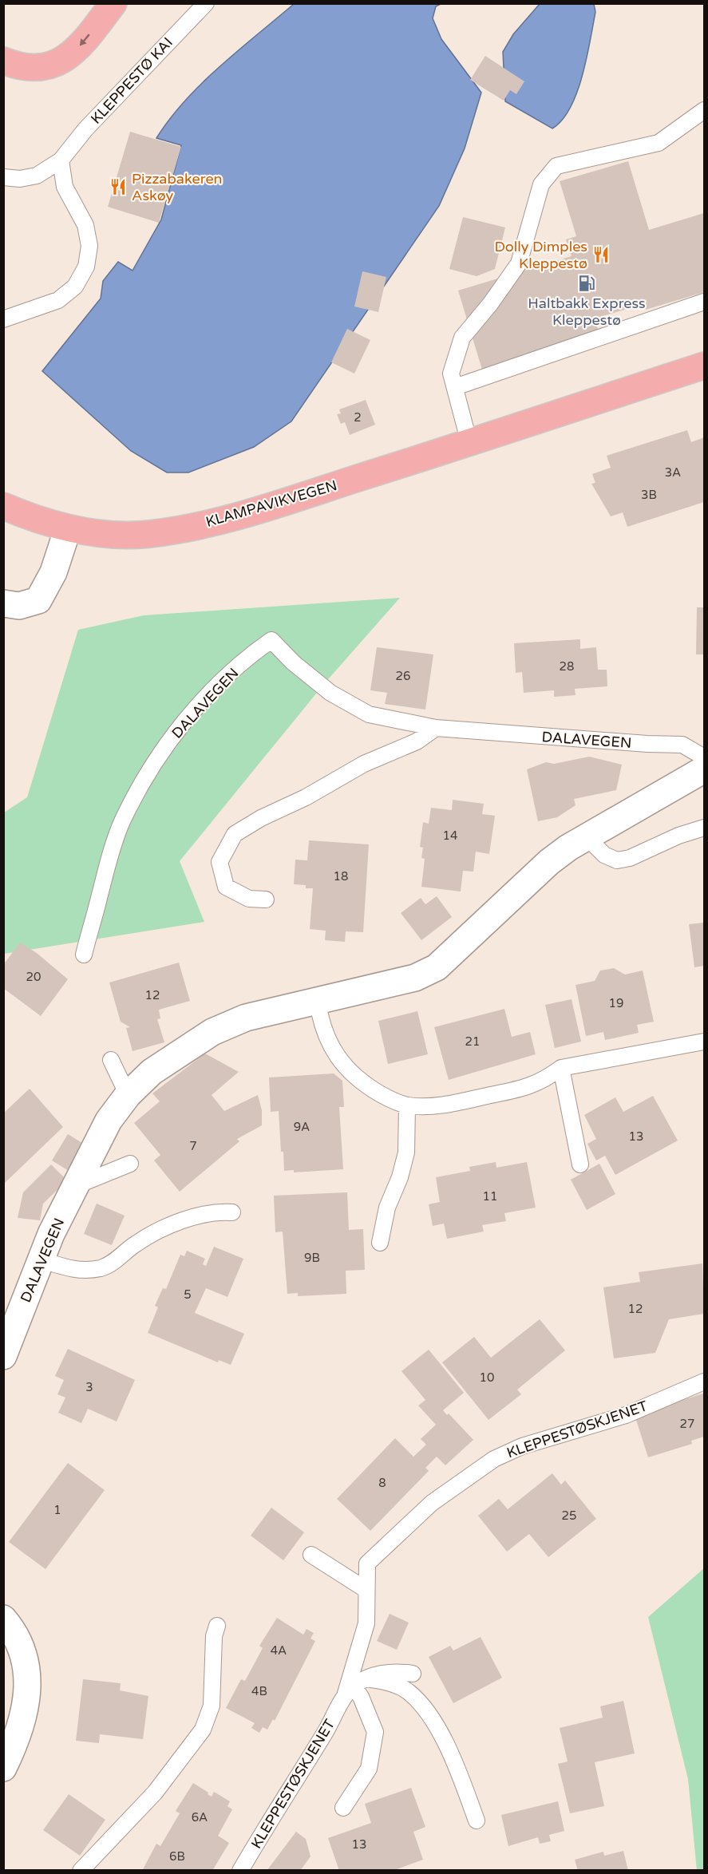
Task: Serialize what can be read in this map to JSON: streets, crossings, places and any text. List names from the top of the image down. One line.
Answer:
{"streets":{"main road":["KLAMPAVIKVEGEN"],"street":["DALAVEGEN"],"lane":["KLEPPESTØ KAI","KLEPPESTØSKJENET"]},"places":{"restaurant":["Pizzabakeren Askøy","Dolly Dimples Kleppestø"],"fuel station":["Haltbakk Express Kleppestø"]},"house_numbers":["2","3A","3B","28","26","14","18","20","12","19","21","9A","13","7","11","9B","5","12","10","3","27","8","1","25","4A","4B","6A","13","6B"]}
